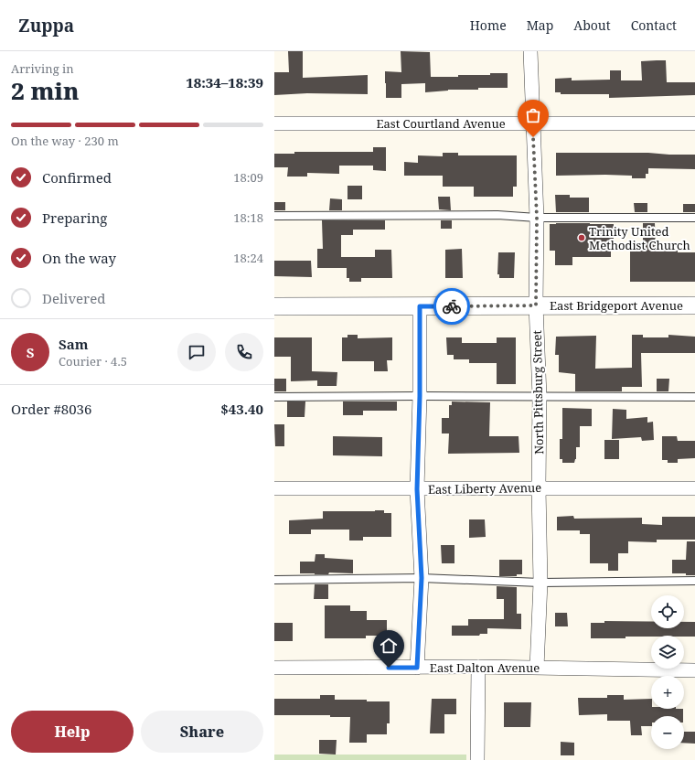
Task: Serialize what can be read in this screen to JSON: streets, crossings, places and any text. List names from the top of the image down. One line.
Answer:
{"streets":{"street":["East Courtland Avenue","East Bridgeport Avenue","North Pittsburg Street","East Liberty Avenue","East Dalton Avenue"]},"crossings":[["East Courtland Avenue","North Pittsburg Street"],["East Bridgeport Avenue","North Pittsburg Street"],["North Pittsburg Street","East Liberty Avenue"],["North Pittsburg Street","East Dalton Avenue"]],"places":["Trinity United Methodist Church"],"page":{"header":"Zuppa","nav":["Home","Map","About","Contact"],"heading":["2 min","Arriving in","18:34–18:39"],"panel":["Sam","Courier · 4.5","Order #8036","$43.40"],"bar":"On the way · 230 m","list":[["Confirmed","18:09"],["Preparing","18:18"],["On the way","18:24"],"Delivered"],"round":"S","map_buttons":["+","−"],"buttons":["Help","Share"]}}
